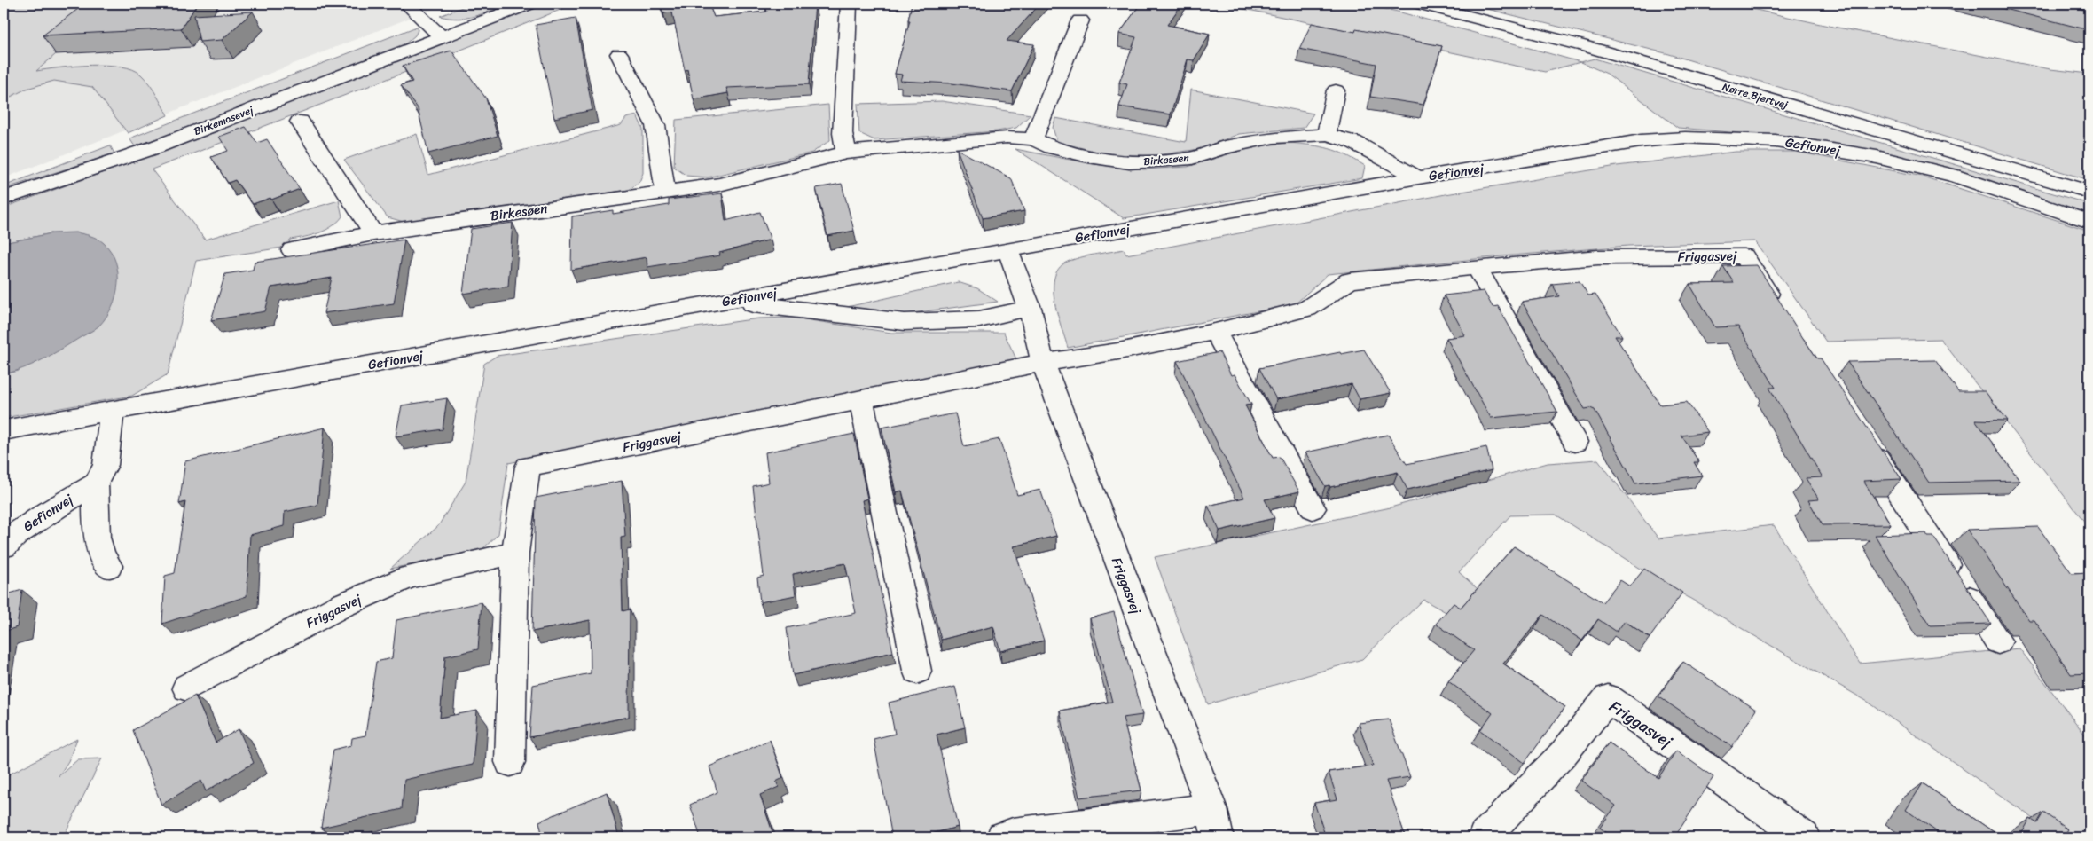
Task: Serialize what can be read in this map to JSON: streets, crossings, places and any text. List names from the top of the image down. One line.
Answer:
{"streets":{"street":["Nørre Bjertvej","Birkemosevej","Gefionvej","Birkesøen","Friggasvej"]},"crossings":[["Gefionvej","Birkesøen"],["Gefionvej","Friggasvej"]]}
